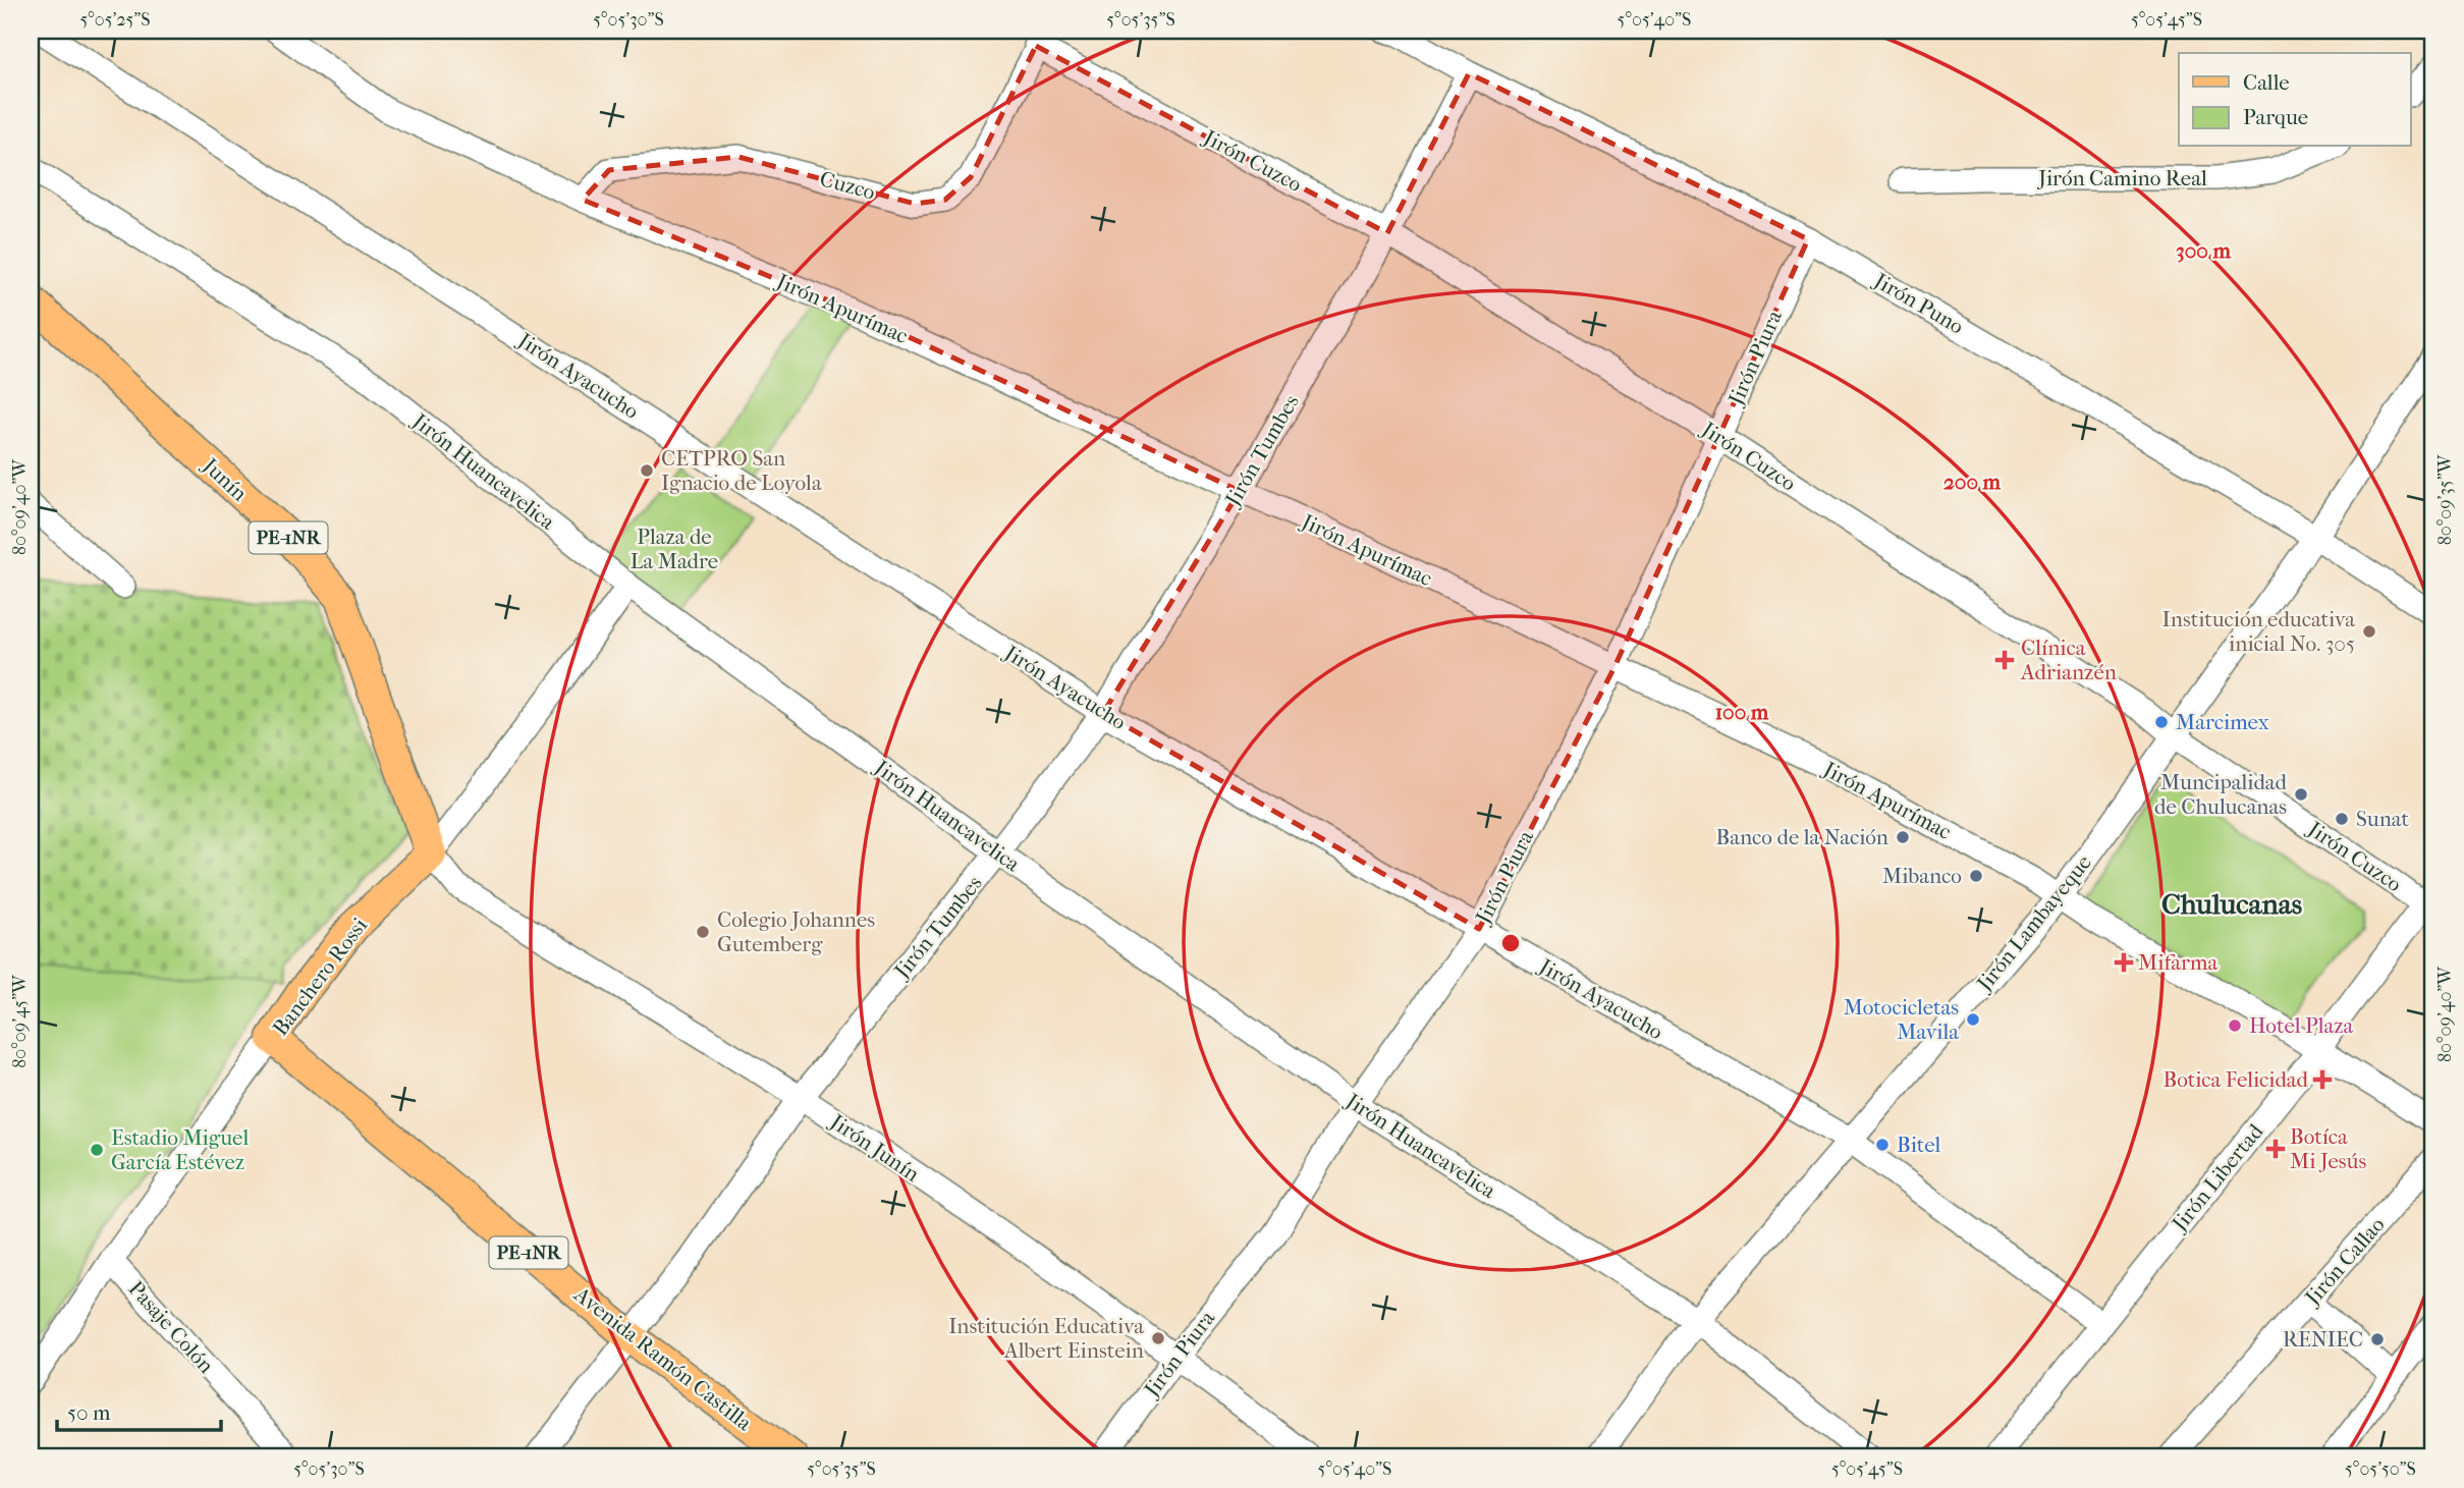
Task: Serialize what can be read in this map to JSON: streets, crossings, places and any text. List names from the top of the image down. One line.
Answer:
{"streets":{"main road":["Junín","PE-1NR","Banchero Rossi","Avenida Ramón Castilla"],"street":["Jirón Cuzco","Jirón Camino Real","Cuzco","Jirón Puno","Jirón Apurímac","Jirón Piura","Jirón Ayacucho","Jirón Tumbes","Jirón Huancavelica","Jirón Lambayeque","Jirón Junín","Jirón Libertad","Jirón Callao","Pasaje Colón"]},"crossings":[["Jirón Cuzco","Cuzco"],["Jirón Cuzco","Jirón Piura"],["Jirón Cuzco","Jirón Tumbes"],["Jirón Cuzco","Jirón Lambayeque"],["Jirón Cuzco","Jirón Libertad"],["Cuzco","Jirón Apurímac"],["Jirón Puno","Jirón Piura"],["Jirón Puno","Jirón Tumbes"],["Jirón Puno","Jirón Lambayeque"],["Jirón Apurímac","Jirón Piura"],["Jirón Apurímac","Jirón Tumbes"],["Jirón Apurímac","Jirón Lambayeque"],["Jirón Apurímac","Jirón Libertad"],["Jirón Piura","Jirón Ayacucho"],["Jirón Piura","Jirón Huancavelica"],["Jirón Piura","Jirón Junín"],["Jirón Ayacucho","Jirón Tumbes"],["Jirón Ayacucho","Jirón Lambayeque"],["Jirón Ayacucho","Jirón Libertad"],["Jirón Tumbes","Jirón Huancavelica"],["Jirón Tumbes","Jirón Junín"],["Jirón Tumbes","Avenida Ramón Castilla"],["Jirón Huancavelica","Jirón Lambayeque"],["Jirón Huancavelica","Banchero Rossi"],["Junín","Banchero Rossi"],["Junín","Jirón Junín"],["Banchero Rossi","Jirón Junín"],["Banchero Rossi","Pasaje Colón"],["Banchero Rossi","Avenida Ramón Castilla"]],"districts":["Chulucanas"],"parks":["Plaza de La Madre"],"places":{"other":["CETPRO San Ignacio de Loyola","Institución educativa inicial No. 305","Marcimex","Muncipalidad de Chulucanas","Sunat","Banco de la Nación","Mibanco","Colegio Johannes Gutemberg","Motocicletas Mavila","Hotel Plaza","Bitel","Estadio Miguel García Estévez","Institución Educativa Albert Einstein","RENIEC"],"health":["Clínica Adrianzén","Mifarma","Botica Felicidad","Botíca Mi Jesús"]},"legend":["Calle","Parque"],"scale_bar":"50 m","coordinates":["5°05'25\"S","5°05'30\"S","5°05'35\"S","5°05'40\"S","5°05'45\"S","80°09'35\"W","80°09'40\"W","80°09'45\"W","5°05'50\"S"],"rings":["300 m","200 m","100 m"]}
